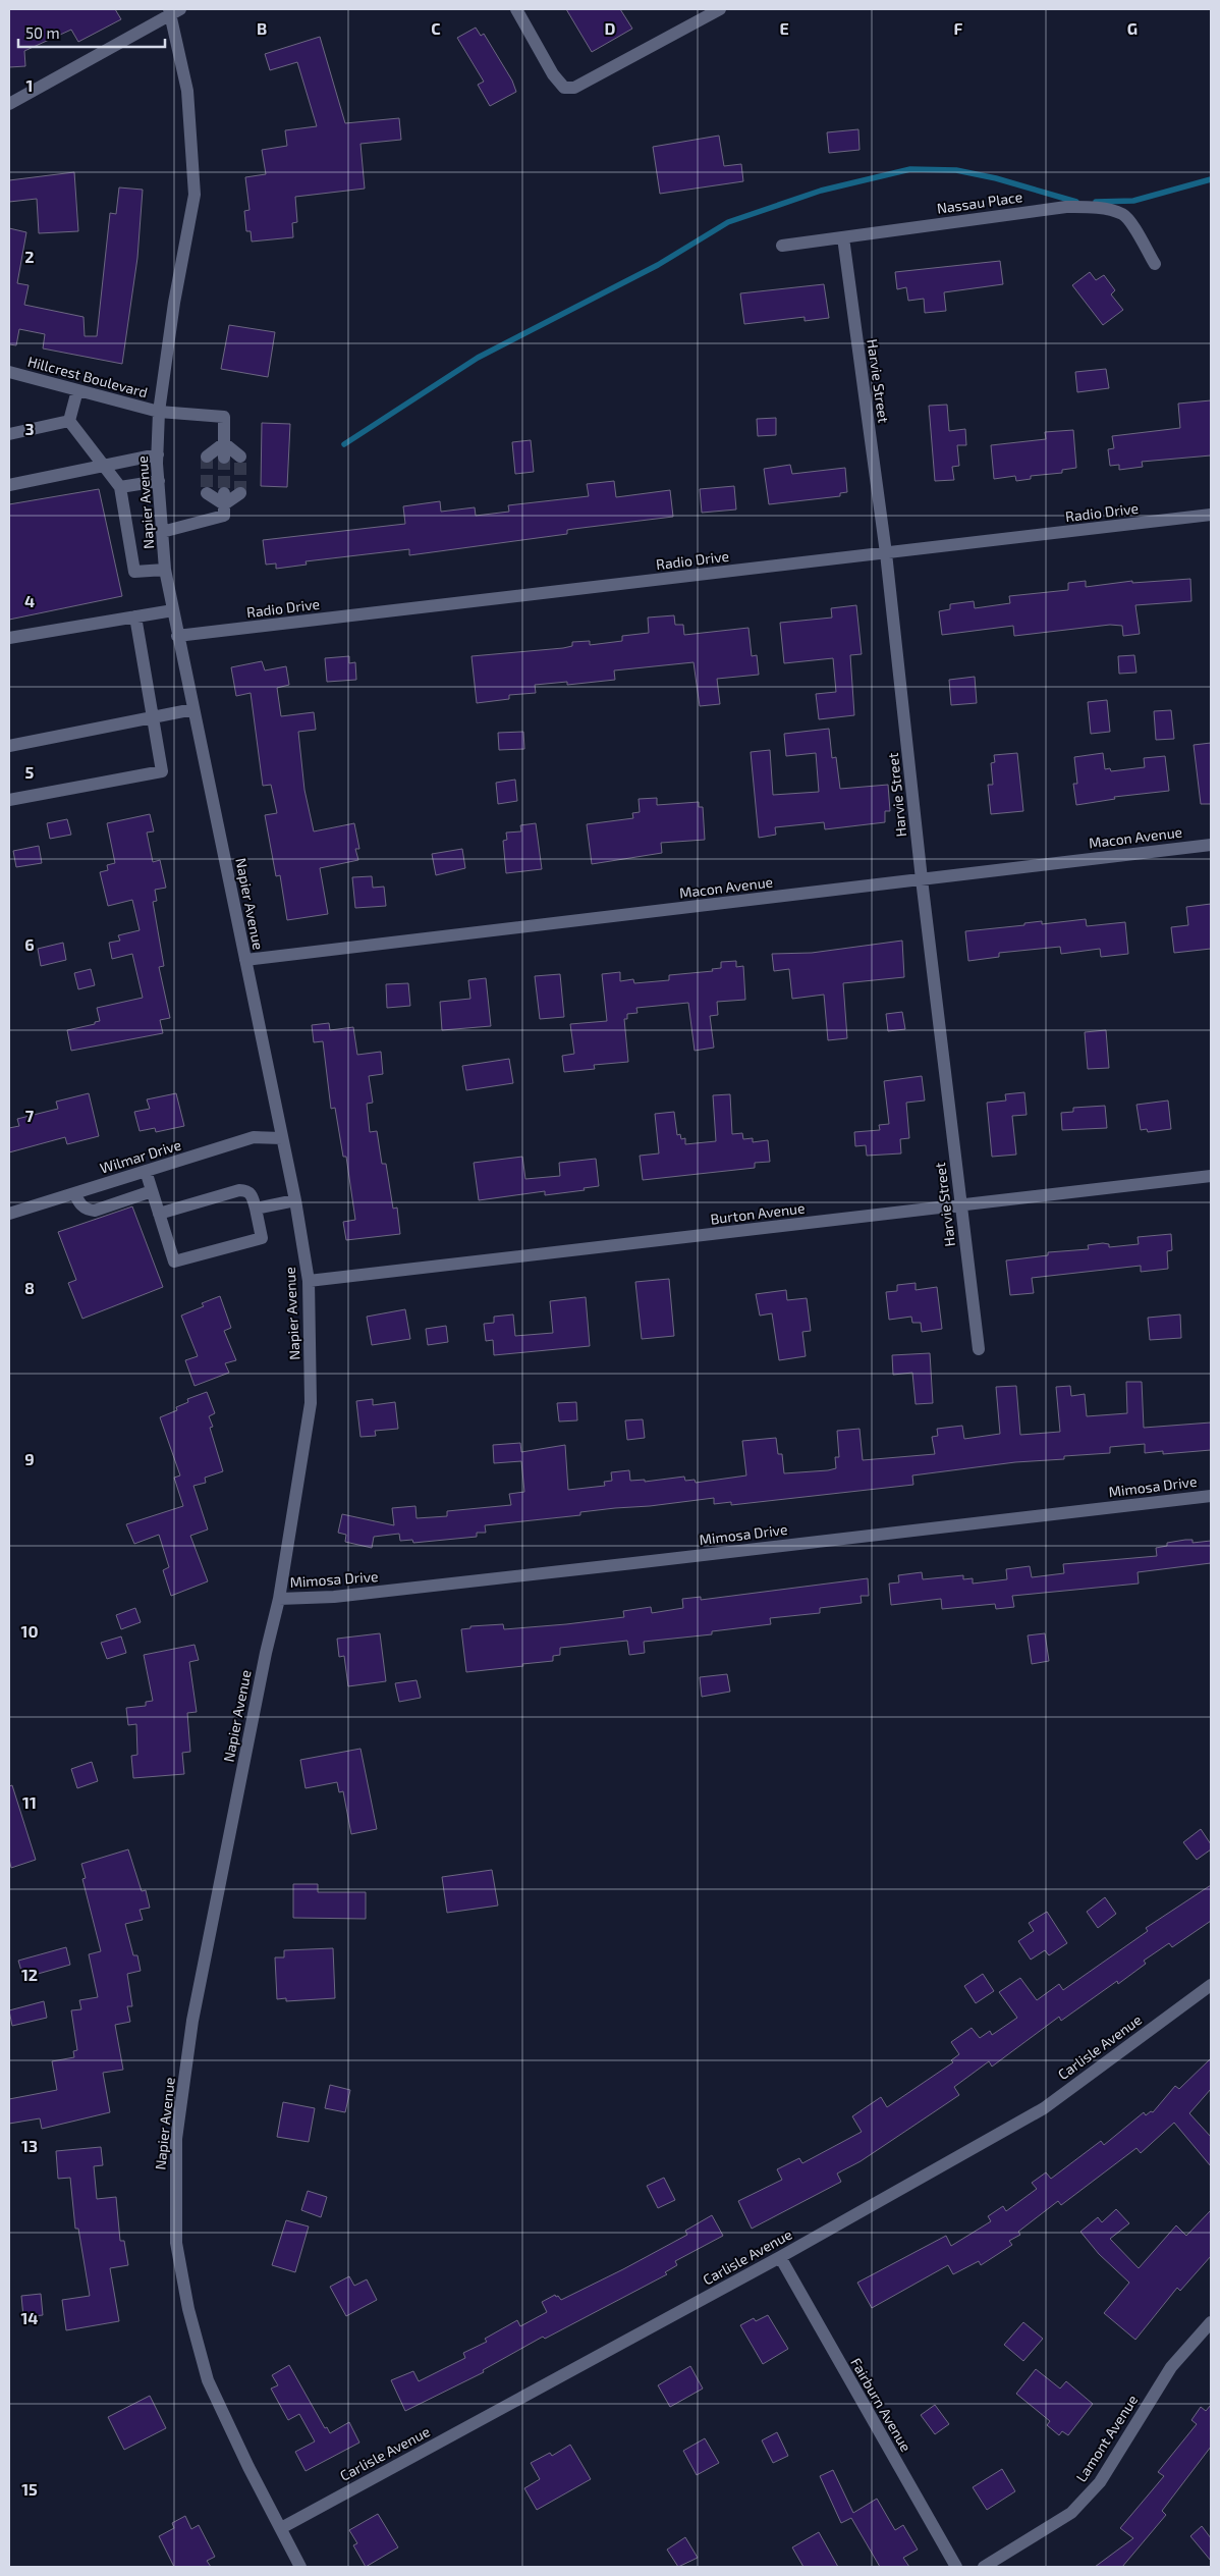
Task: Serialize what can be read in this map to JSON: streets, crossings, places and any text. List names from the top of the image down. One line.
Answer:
{"streets":{"street":["Nassau Place","Hillcrest Boulevard","Harvie Street","Napier Avenue","Radio Drive","Macon Avenue","Wilmar Drive","Burton Avenue","Mimosa Drive","Carlisle Avenue","Fairburn Avenue","Lamont Avenue"]},"crossings":[["Nassau Place","Harvie Street"],["Hillcrest Boulevard","Napier Avenue"],["Harvie Street","Radio Drive"],["Harvie Street","Macon Avenue"],["Harvie Street","Burton Avenue"],["Napier Avenue","Radio Drive"],["Napier Avenue","Macon Avenue"],["Napier Avenue","Wilmar Drive"],["Napier Avenue","Burton Avenue"],["Napier Avenue","Mimosa Drive"],["Napier Avenue","Carlisle Avenue"],["Carlisle Avenue","Fairburn Avenue"]],"scale_bar":"50 m","grid":{"columns":["B","C","D","E","F","G"],"rows":["1","2","3","4","5","6","7","8","9","10","11","12","13","14","15"]}}
